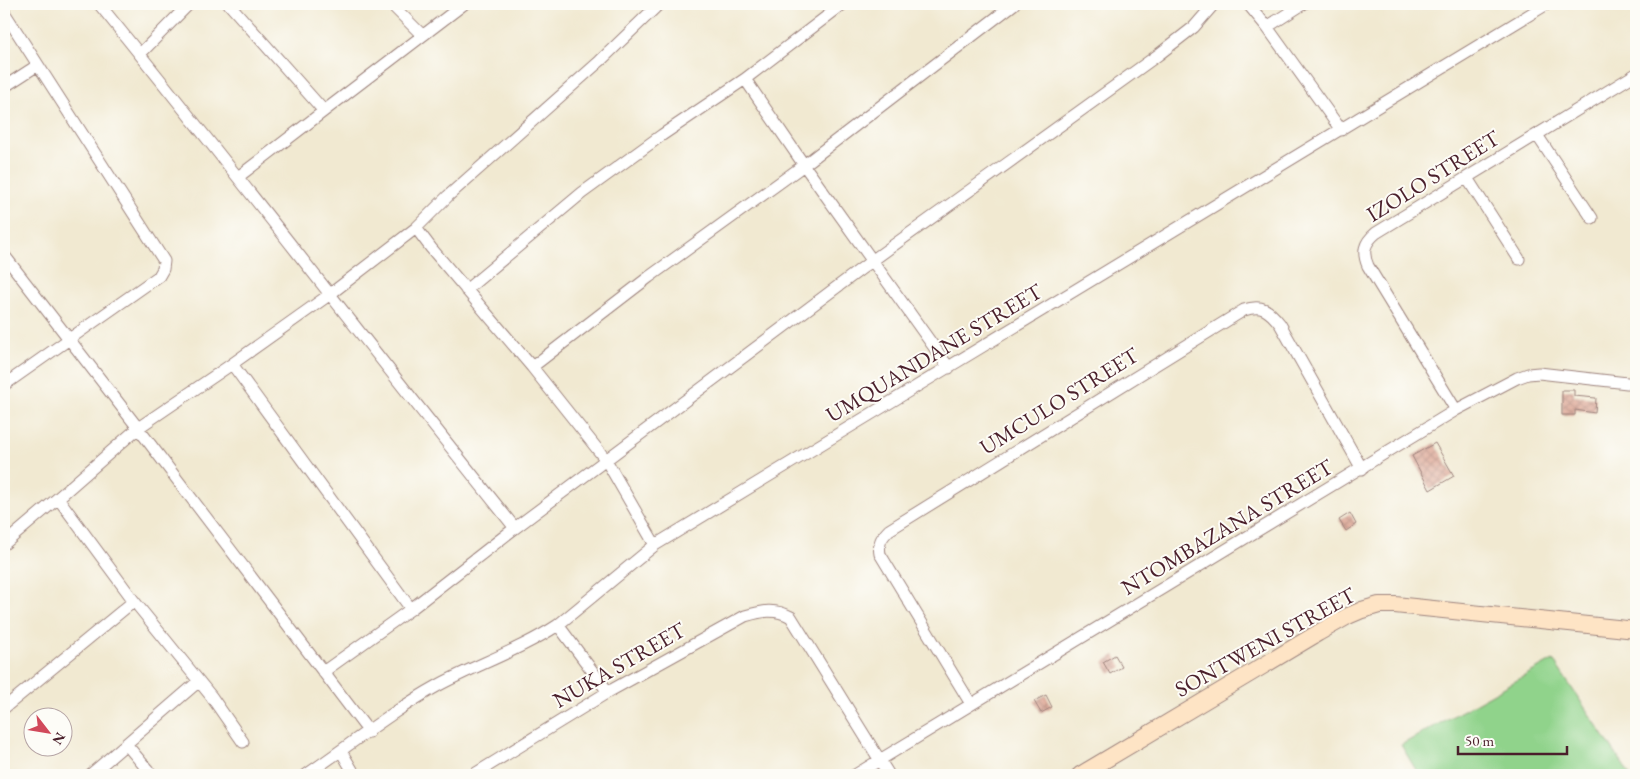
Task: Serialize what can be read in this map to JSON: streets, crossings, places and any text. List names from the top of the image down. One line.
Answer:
{"streets":{"street":["IZOLO STREET","UMQUANDANE STREET","UMCULO STREET","NTOMBAZANA STREET","SONTWENI STREET","NUKA STREET"]},"crossings":[["IZOLO STREET","NTOMBAZANA STREET"],["UMCULO STREET","NTOMBAZANA STREET"],["NTOMBAZANA STREET","NUKA STREET"]],"scale_bar":"50 m","north":"bottom right"}
